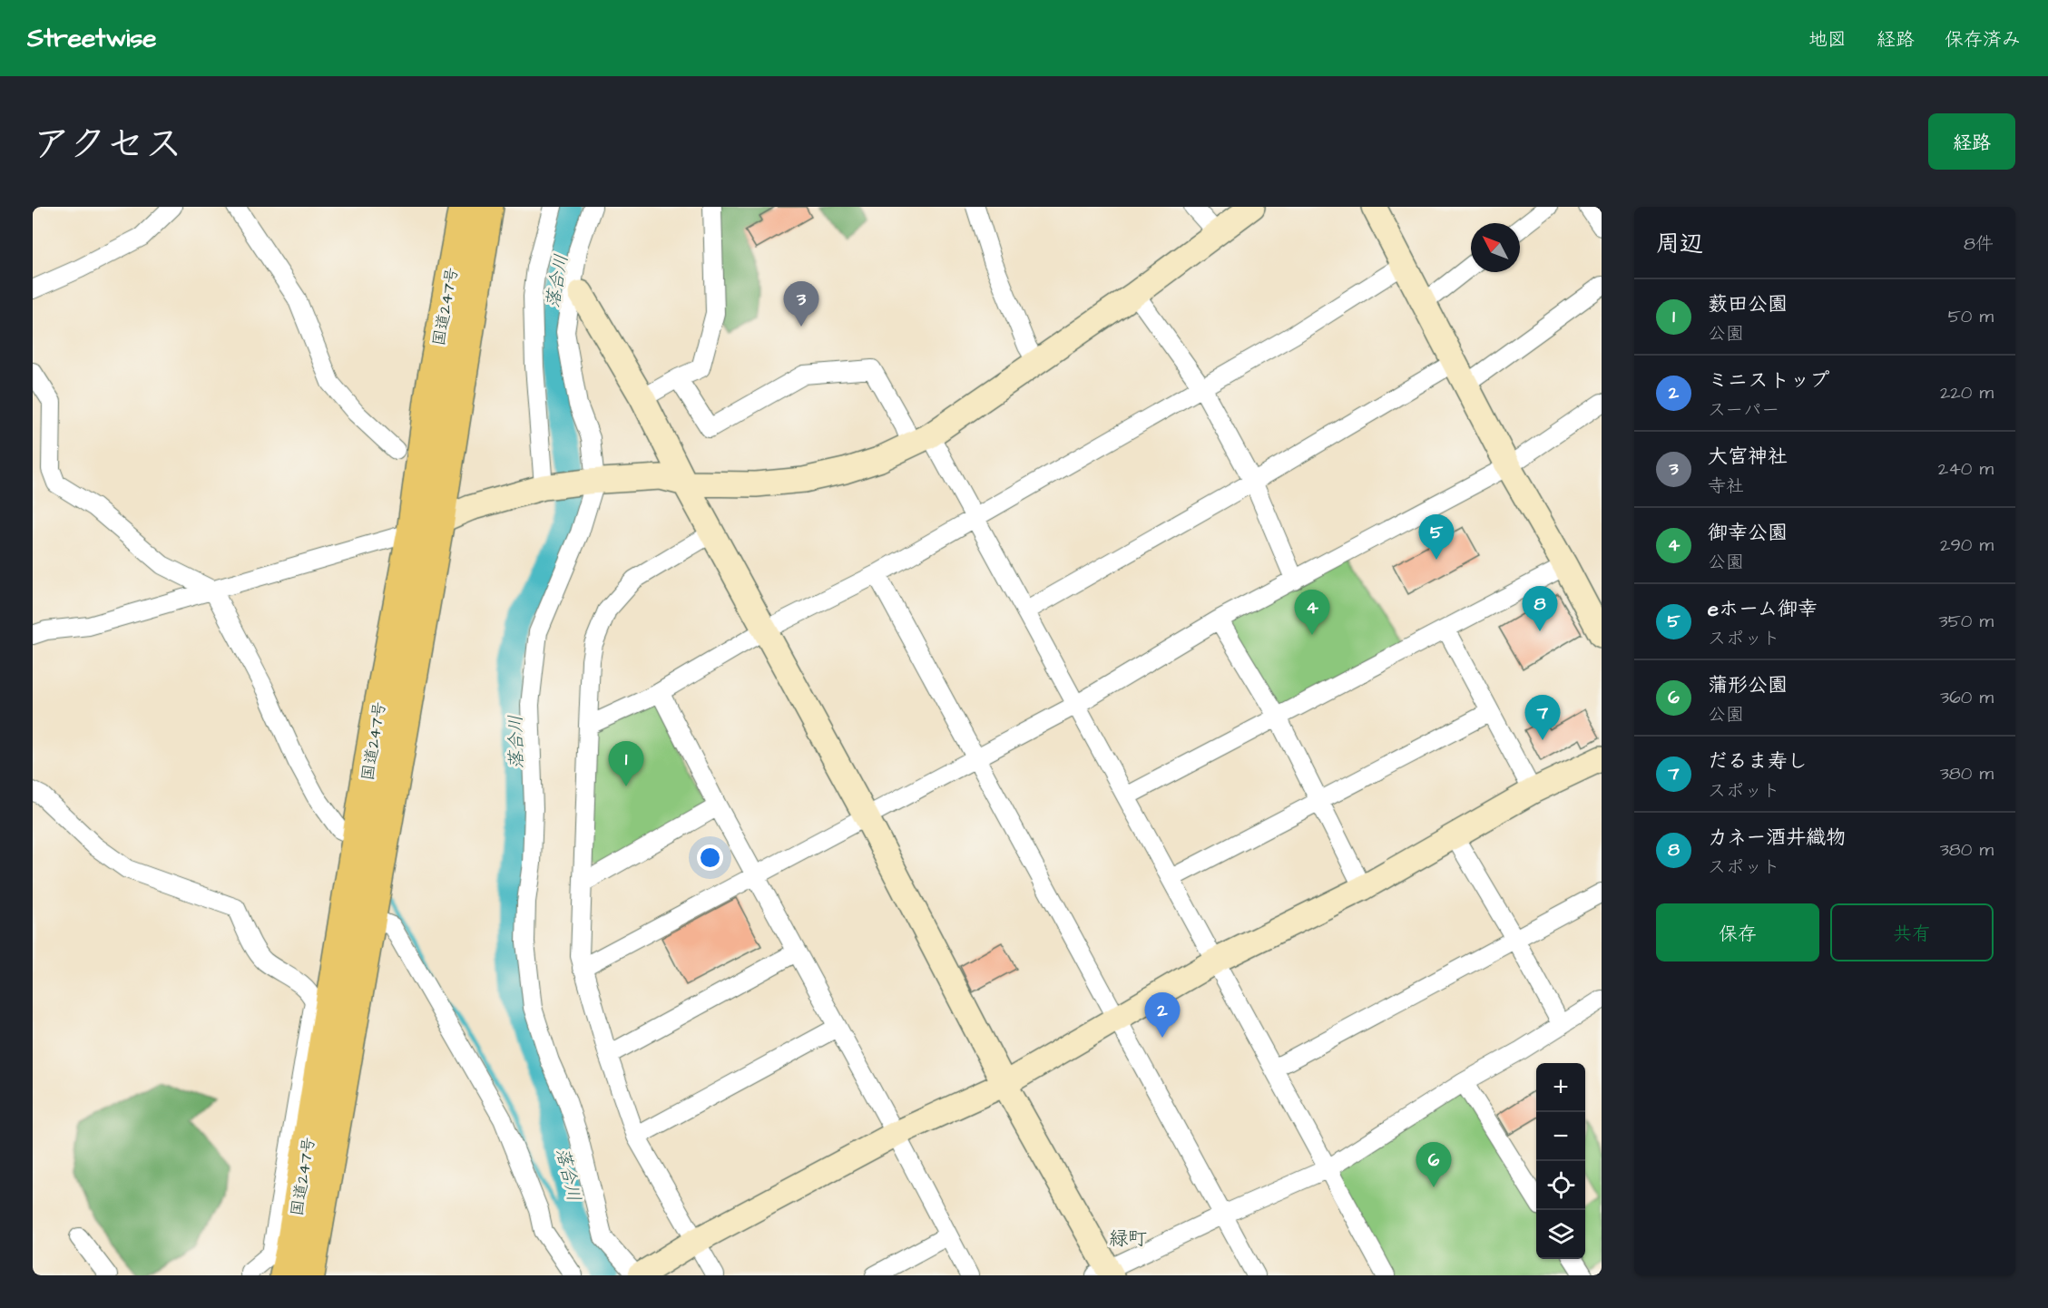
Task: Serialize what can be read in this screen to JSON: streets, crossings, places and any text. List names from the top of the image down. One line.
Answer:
{"streets":{"highway":["国道247号"]},"districts":["緑町"],"water":["落合川"],"north":"top left","page":{"header":"Streetwise","nav":["地図","経路","保存済み"],"title":"アクセス","buttons":["経路",["保存","共有"]],"heading":["周辺","8件"],"list":[{"mark":"1","name":"薮田公園","note":"公園","value":"50 m"},{"mark":"2","name":"ミニストップ","note":"スーパー","value":"220 m"},{"mark":"3","name":"大宮神社","note":"寺社","value":"240 m"},{"mark":"4","name":"御幸公園","note":"公園","value":"290 m"},{"mark":"5","name":"eホーム御幸","note":"スポット","value":"350 m"},{"mark":"6","name":"蒲形公園","note":"公園","value":"360 m"},{"mark":"7","name":"だるま寿し","note":"スポット","value":"380 m"},{"mark":"8","name":"カネー酒井織物","note":"スポット","value":"380 m"}],"pins":["3","5","8","4","7","1","2","6"],"map_buttons":["+","−"]}}
